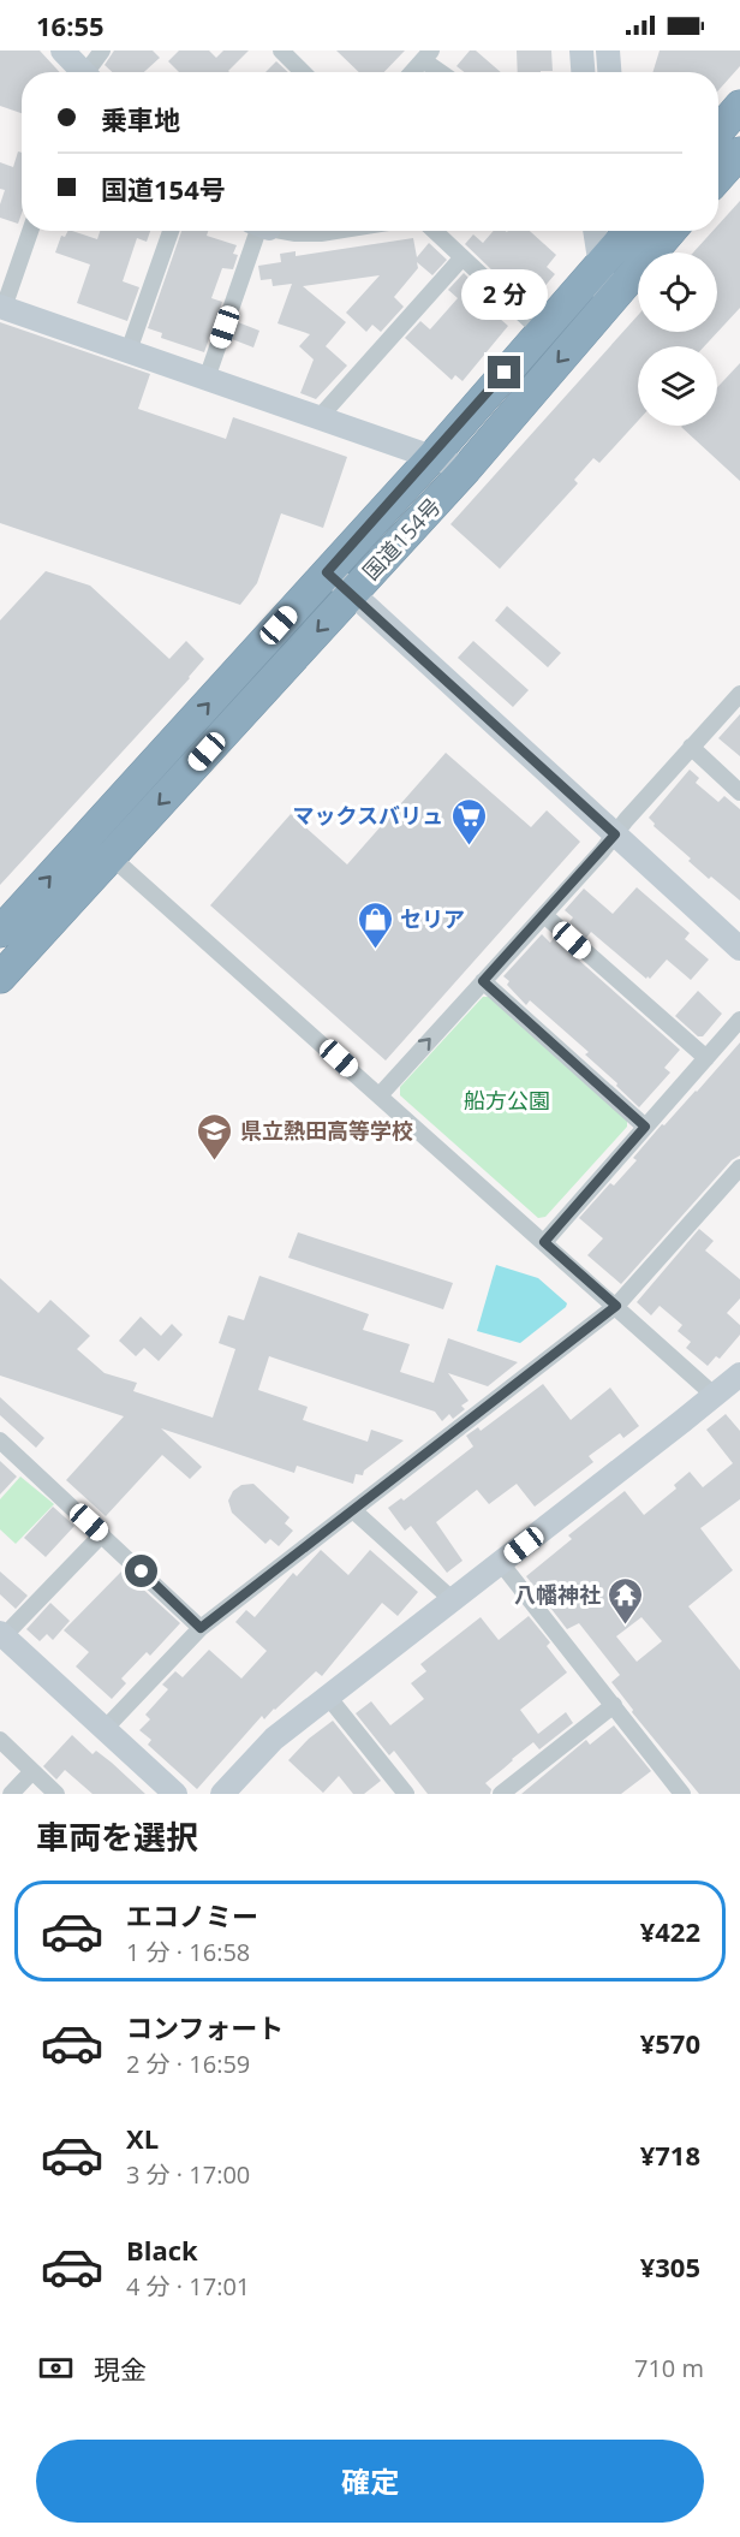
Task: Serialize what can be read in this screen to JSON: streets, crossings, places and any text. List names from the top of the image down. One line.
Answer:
{"streets":{"highway":["国道154号"]},"parks":["船方公園"],"places":{"supermarket":["マックスバリュ"],"shop":["セリア"],"school or university":["県立熱田高等学校"],"temple":["八幡神社"]},"page":{"status":"16:55","banner":["乗車地","国道154号"],"bubble":"2 分","heading":"車両を選択","list":[{"name":"エコノミー","note":"1 分 · 16:58","value":"¥422"},{"name":"コンフォート","note":"2 分 · 16:59","value":"¥570"},{"name":"XL","note":"3 分 · 17:00","value":"¥718"},{"name":"Black","note":"4 分 · 17:01","value":"¥305"}],"pay":["現金","710 m"],"buttons":"確定"}}
